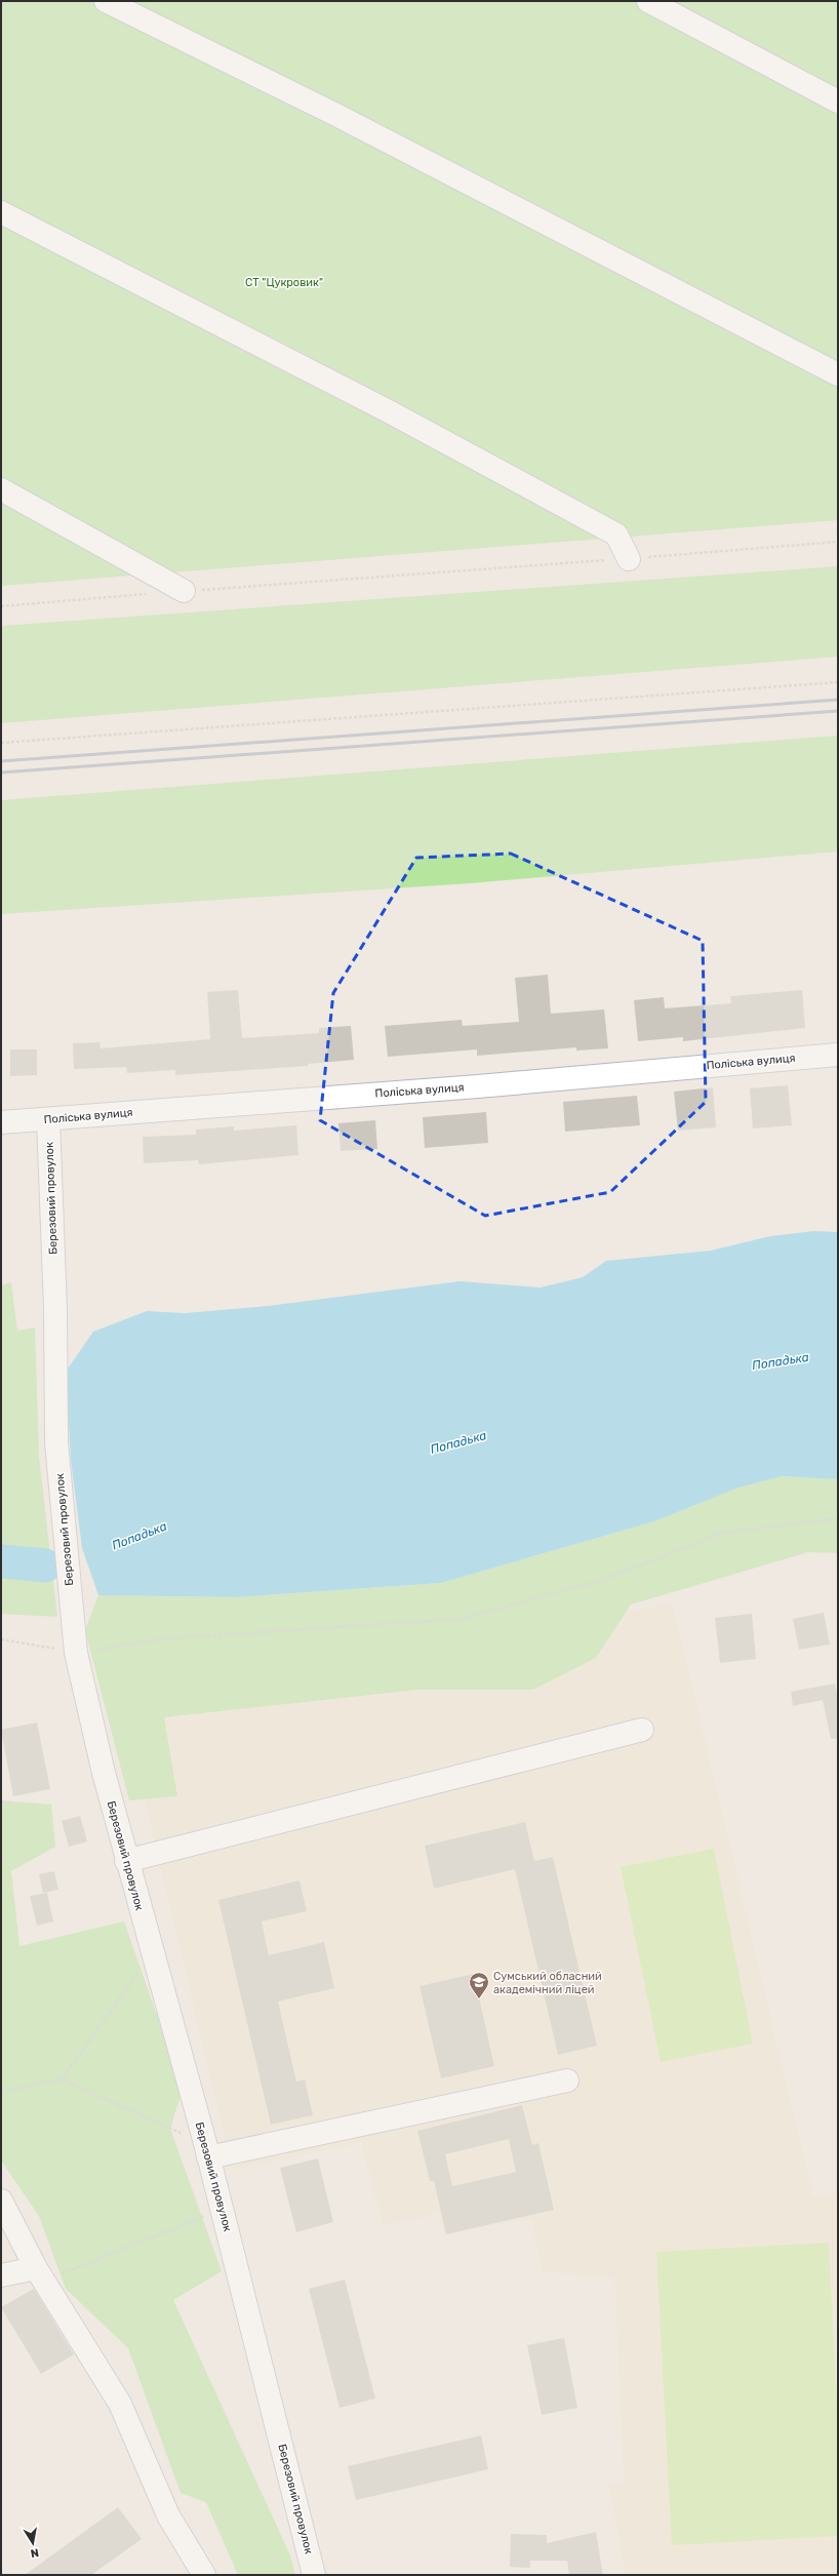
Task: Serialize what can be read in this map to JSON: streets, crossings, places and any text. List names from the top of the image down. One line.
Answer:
{"streets":{"street":["Поліська вулиця","Березовий провулок"]},"crossings":[["Поліська вулиця","Березовий провулок"]],"water":["Попадька"],"parks":["СТ \"Цукровик\""],"places":{"school or university":["Сумський обласний академічний ліцей"]},"north":"bottom"}
